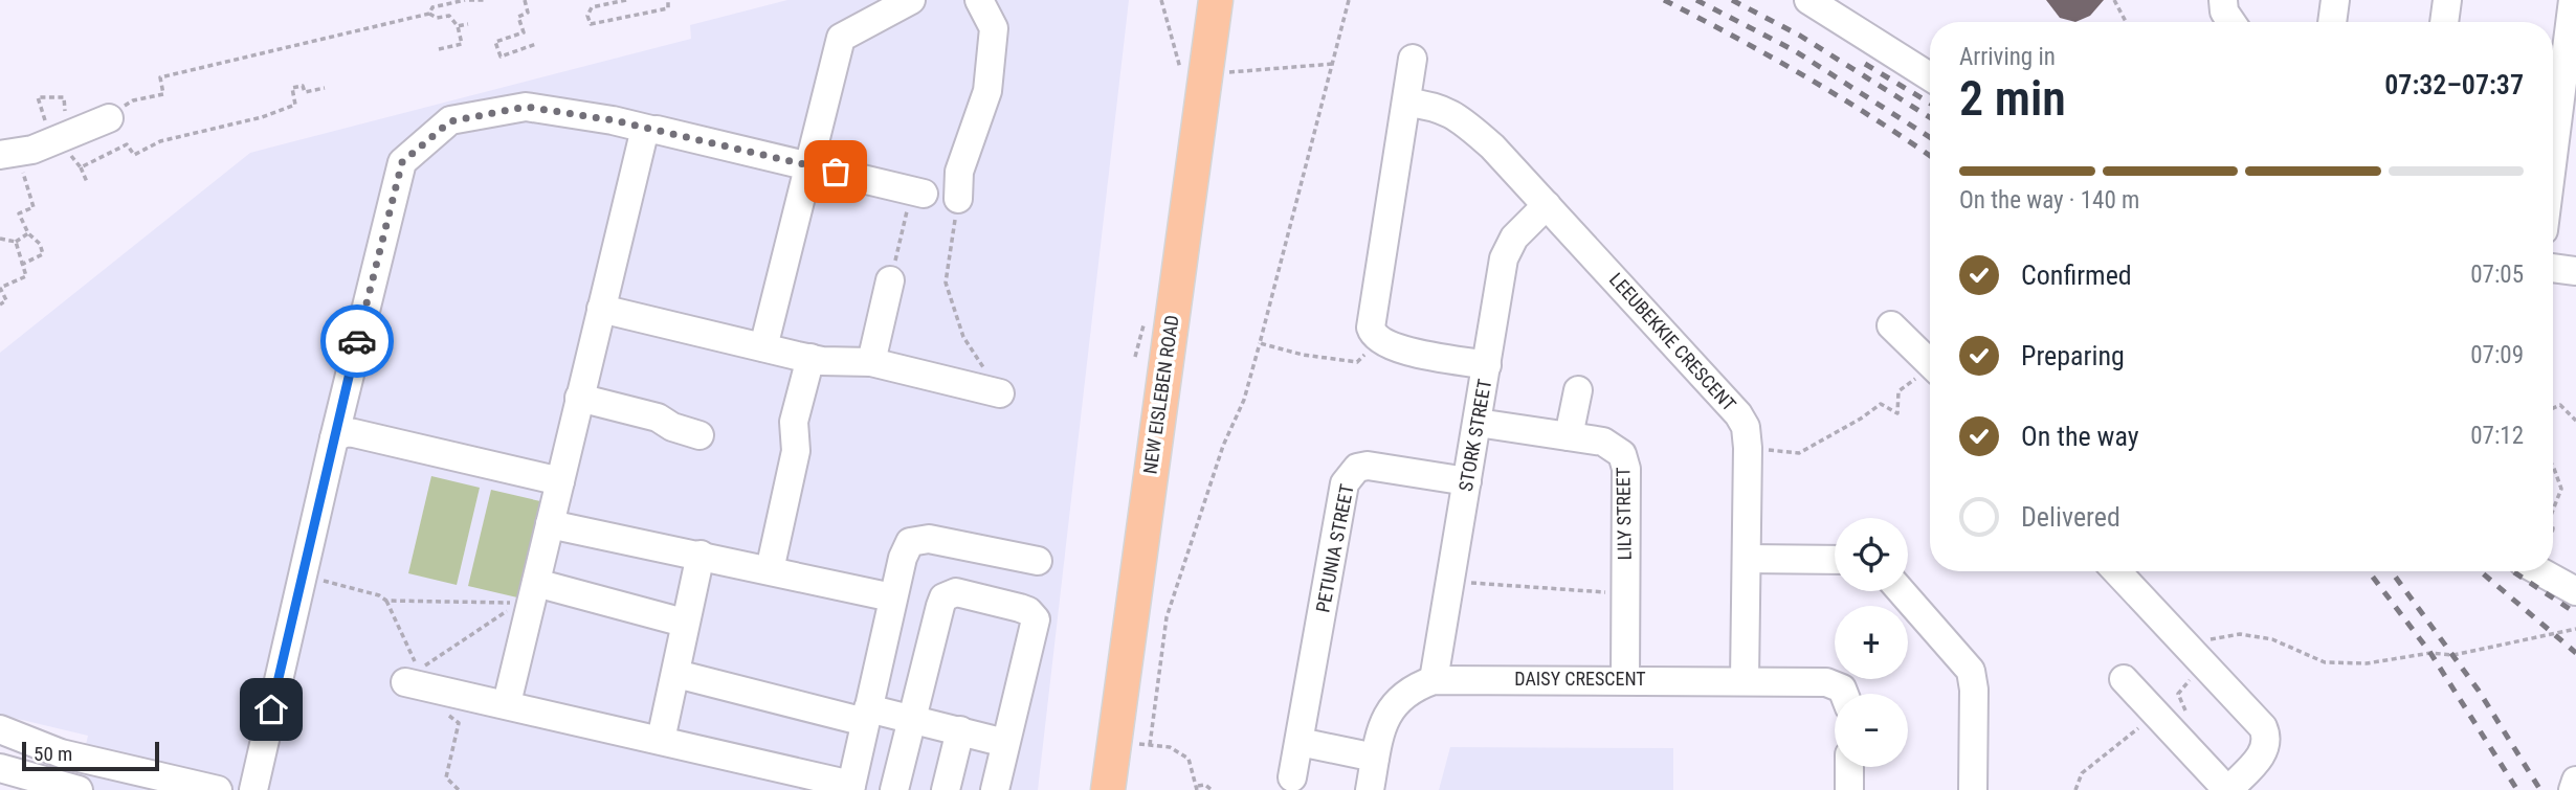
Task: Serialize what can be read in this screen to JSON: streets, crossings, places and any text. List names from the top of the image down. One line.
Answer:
{"streets":{"main road":["NEW EISLEBEN ROAD"],"street":["LEEUBEKKIE CRESCENT","STORK STREET","LILY STREET","PETUNIA STREET","DAISY CRESCENT"]},"crossings":[["LEEUBEKKIE CRESCENT","STORK STREET"],["LEEUBEKKIE CRESCENT","DAISY CRESCENT"],["STORK STREET","LILY STREET"],["STORK STREET","PETUNIA STREET"],["STORK STREET","DAISY CRESCENT"],["LILY STREET","DAISY CRESCENT"]],"scale_bar":"50 m","page":{"heading":["2 min","Arriving in","07:32–07:37"],"bar":"On the way · 140 m","list":[["Confirmed","07:05"],["Preparing","07:09"],["On the way","07:12"],"Delivered"],"map_buttons":["+","−"],"scale":"50 m"}}
